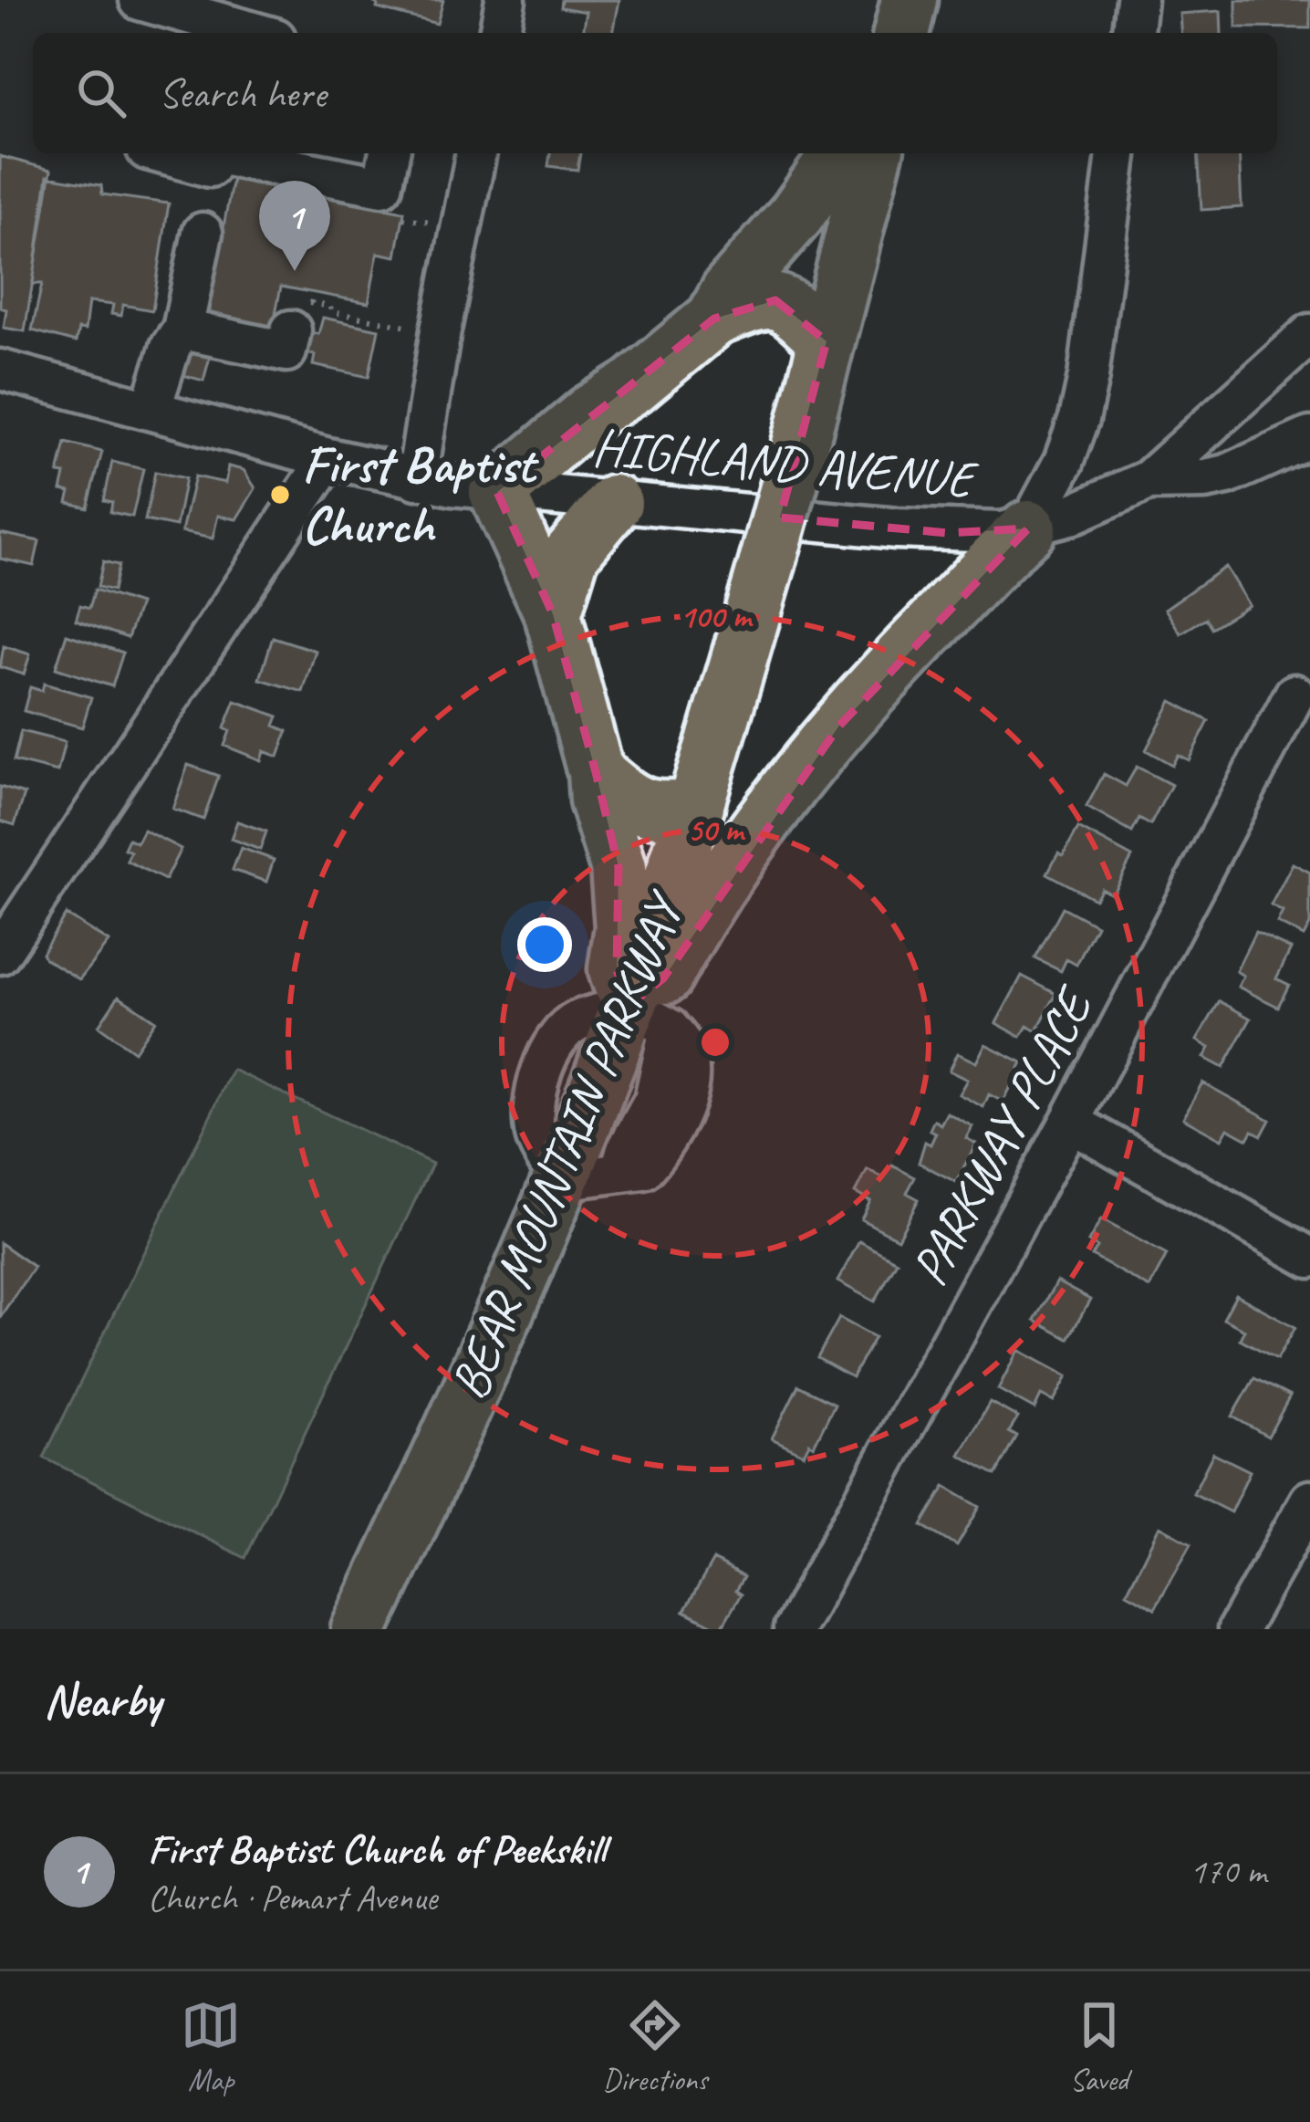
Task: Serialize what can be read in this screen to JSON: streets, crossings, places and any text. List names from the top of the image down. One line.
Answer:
{"streets":{"highway":["BEAR MOUNTAIN PARKWAY"],"street":["HIGHLAND AVENUE","PARKWAY PLACE"]},"places":["First Baptist Church"],"page":{"search":"Search here","pins":"1","heading":"Nearby","list":[{"mark":"1","name":"First Baptist Church of Peekskill","note":"Church · Pemart Avenue","value":"170 m"}],"nav":["Map","Directions","Saved"]},"rings":["100 m","50 m"]}
